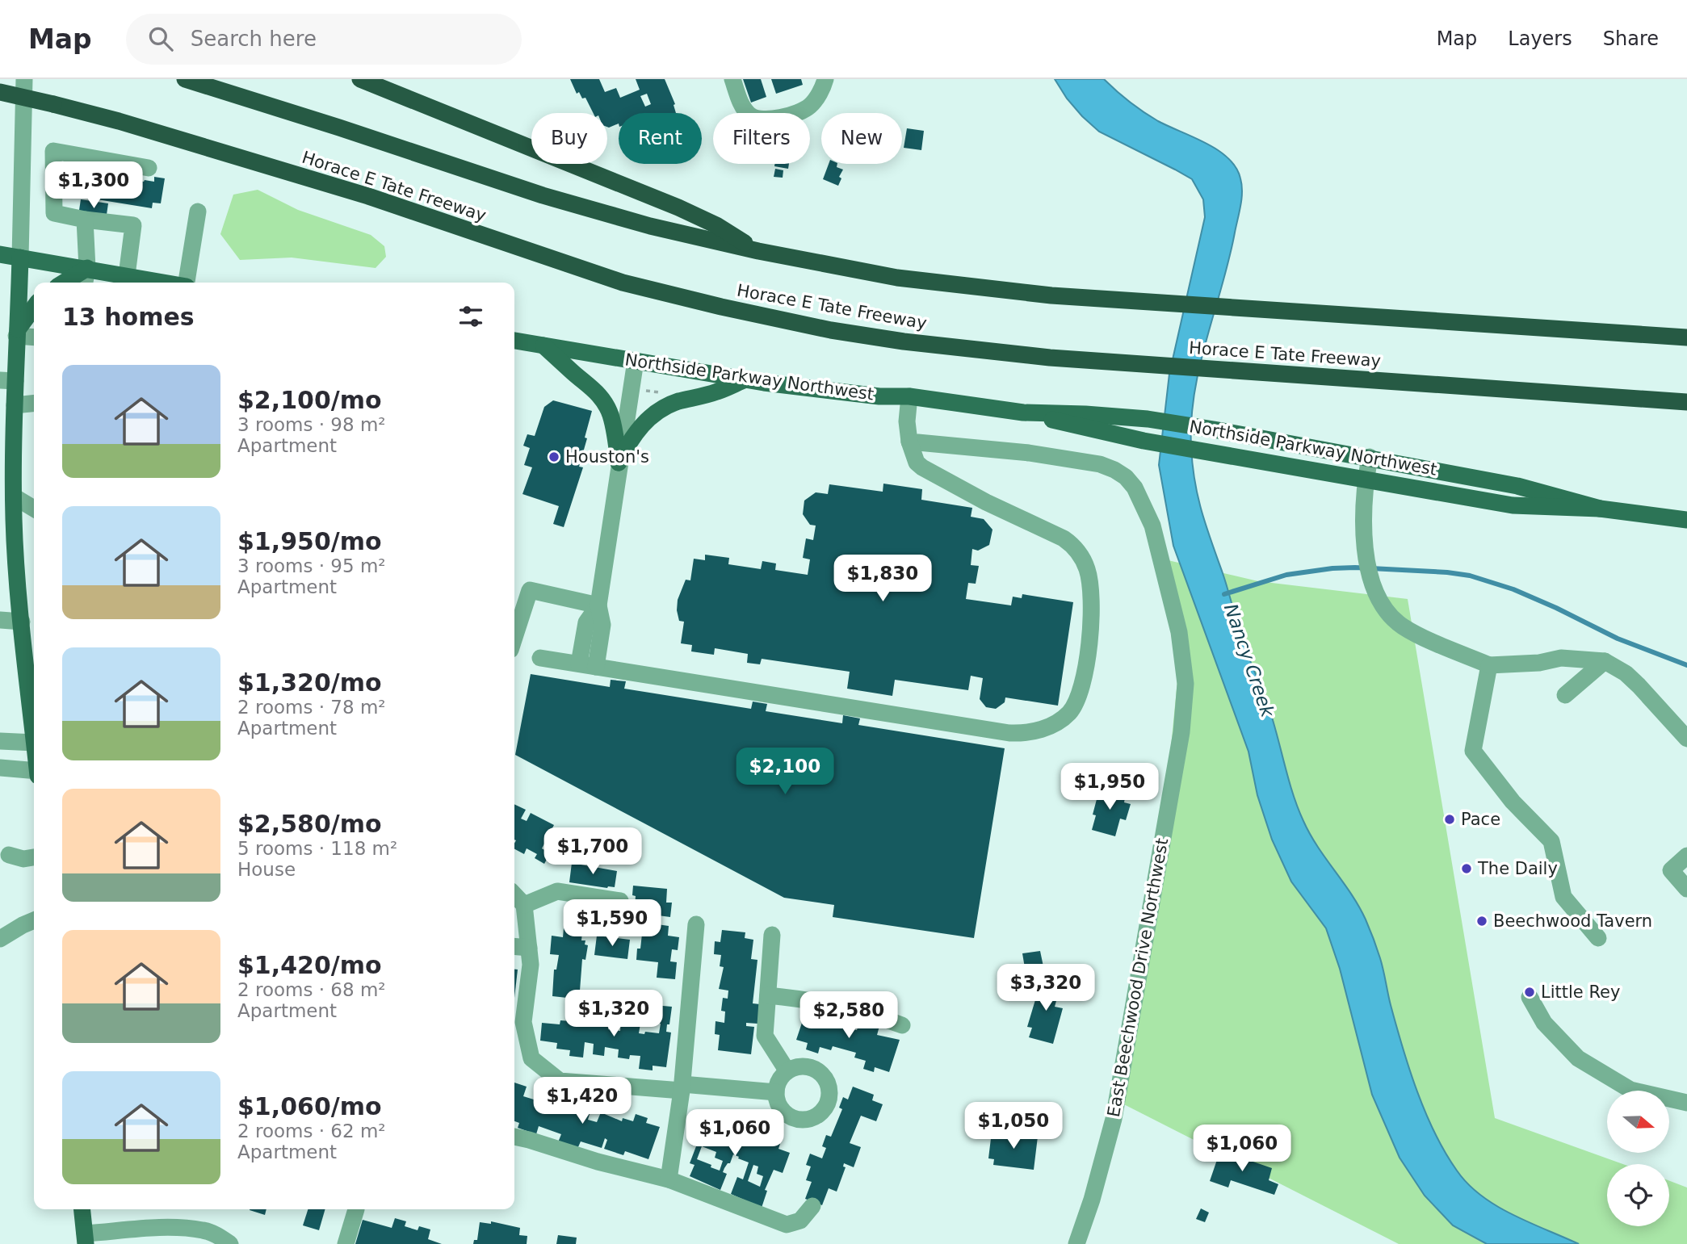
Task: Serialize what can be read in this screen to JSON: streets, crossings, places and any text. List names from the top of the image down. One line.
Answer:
{"streets":{"highway":["Horace E Tate Freeway"],"main road":["Northside Parkway Northwest"],"street":["East Beechwood Drive Northwest"]},"water":["Nancy Creek"],"places":["Houston's","Pace","The Daily","Beechwood Tavern","Little Rey"],"north":"right","page":{"header":"Map","search":"Search here","nav":["Map","Layers","Share"],"chip":["Buy","Rent","Filters","New"],"price":["$1,300","$1,830","$2,100","$1,950","$1,700","$1,590","$3,320","$1,320","$2,580","$1,420","$1,050","$1,060","$1,060"],"heading":"13 homes","list":[{"name":"$2,100/mo","note":"3 rooms · 98 m² · Apartment"},{"name":"$1,950/mo","note":"3 rooms · 95 m² · Apartment"},{"name":"$1,320/mo","note":"2 rooms · 78 m² · Apartment"},{"name":"$2,580/mo","note":"5 rooms · 118 m² · House"},{"name":"$1,420/mo","note":"2 rooms · 68 m² · Apartment"},{"name":"$1,060/mo","note":"2 rooms · 62 m² · Apartment"}]}}
